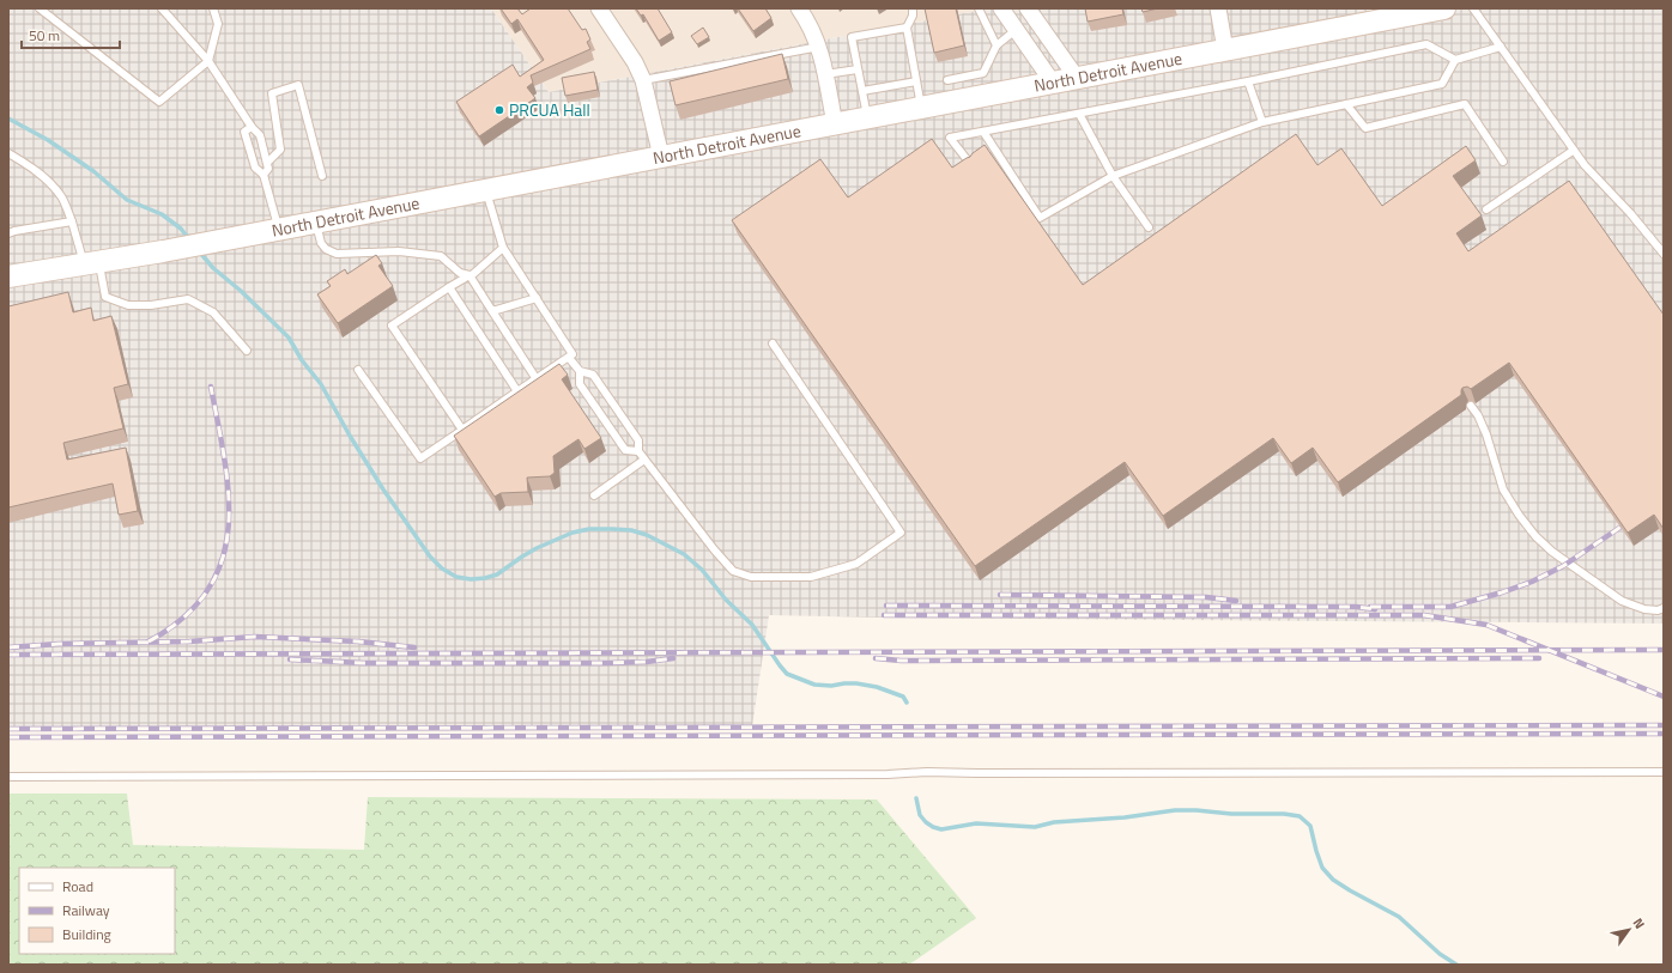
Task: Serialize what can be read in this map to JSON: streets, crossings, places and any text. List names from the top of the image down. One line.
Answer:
{"streets":{"main road":["North Detroit Avenue"]},"places":["PRCUA Hall"],"legend":["Road","Railway","Building"],"scale_bar":"50 m","north":"top right"}
